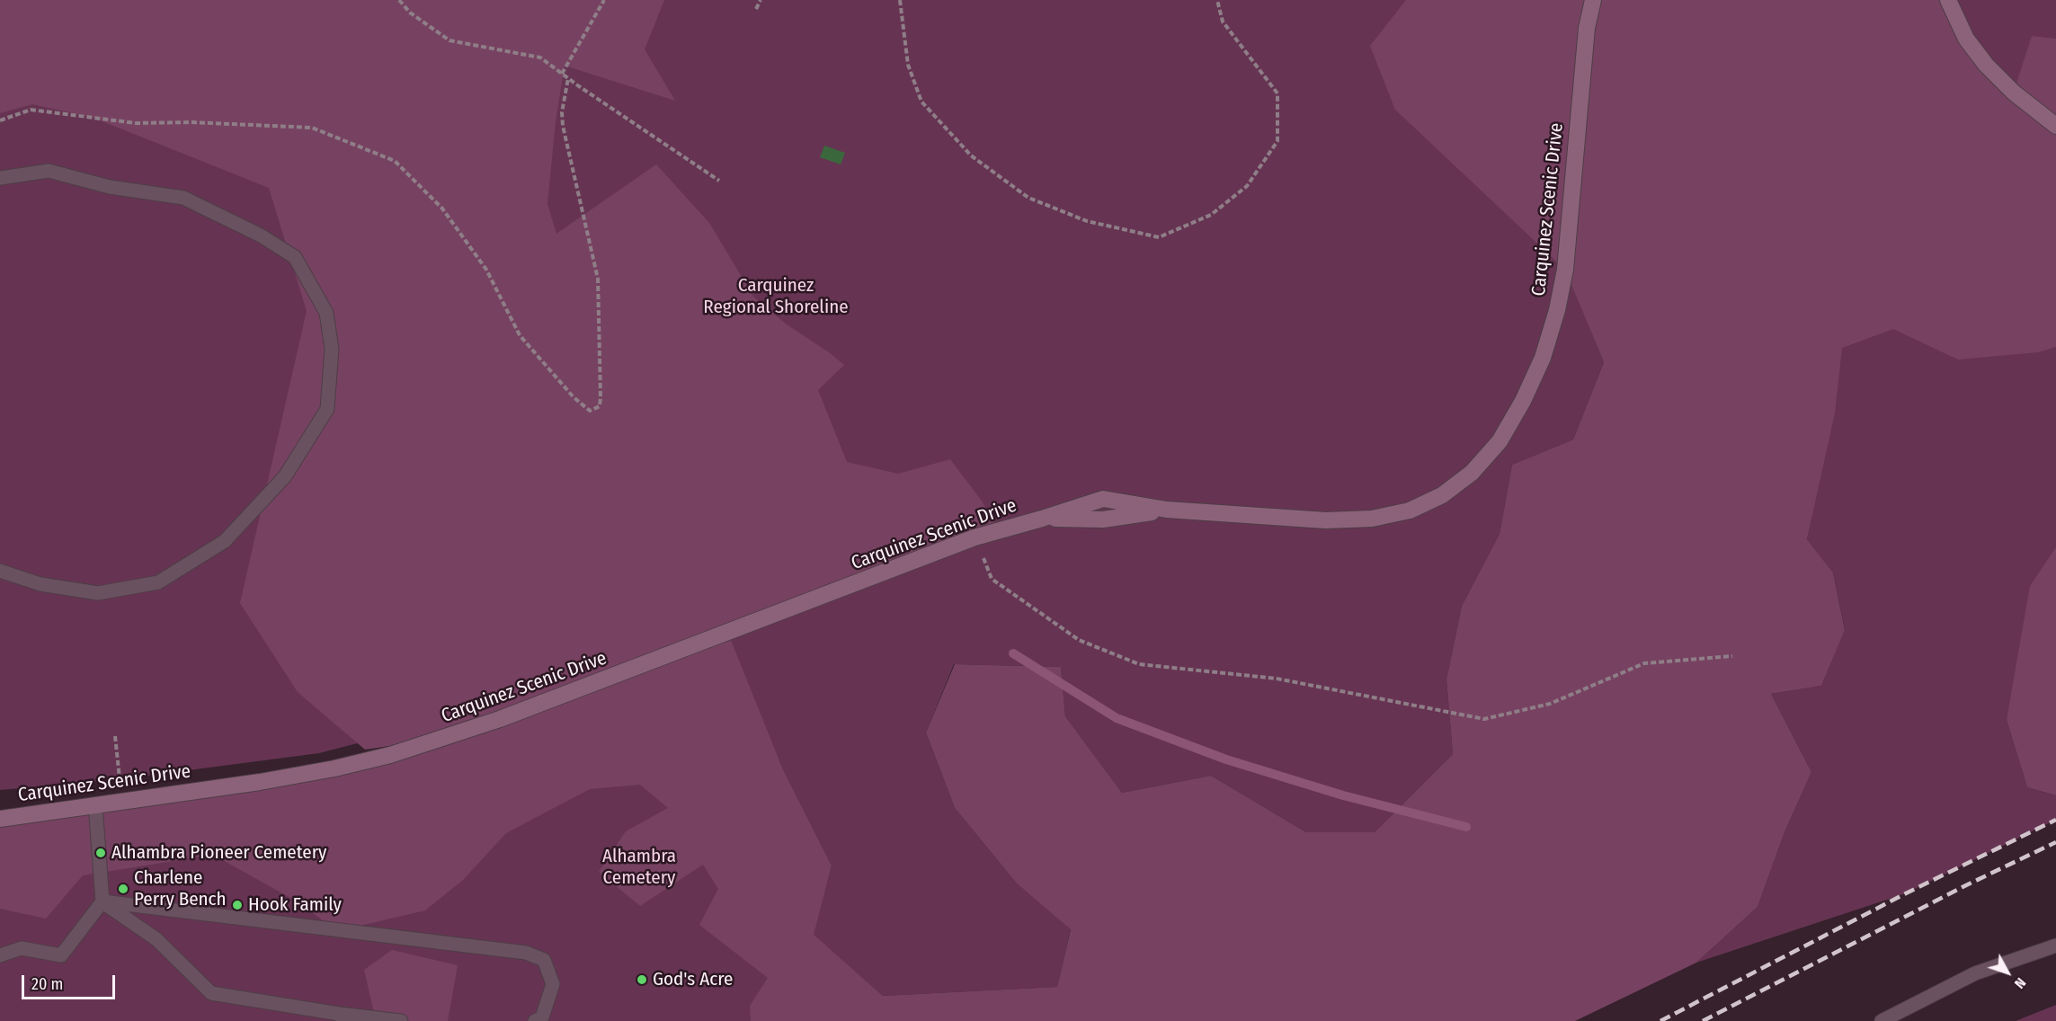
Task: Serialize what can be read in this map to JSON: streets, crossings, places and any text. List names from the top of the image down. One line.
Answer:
{"streets":{"street":["Carquinez Scenic Drive"]},"parks":["Carquinez Regional Shoreline","Alhambra Cemetery"],"places":["Alhambra Pioneer Cemetery","Charlene Perry Bench","Hook Family","God's Acre"],"scale_bar":"20 m","north":"bottom right"}
